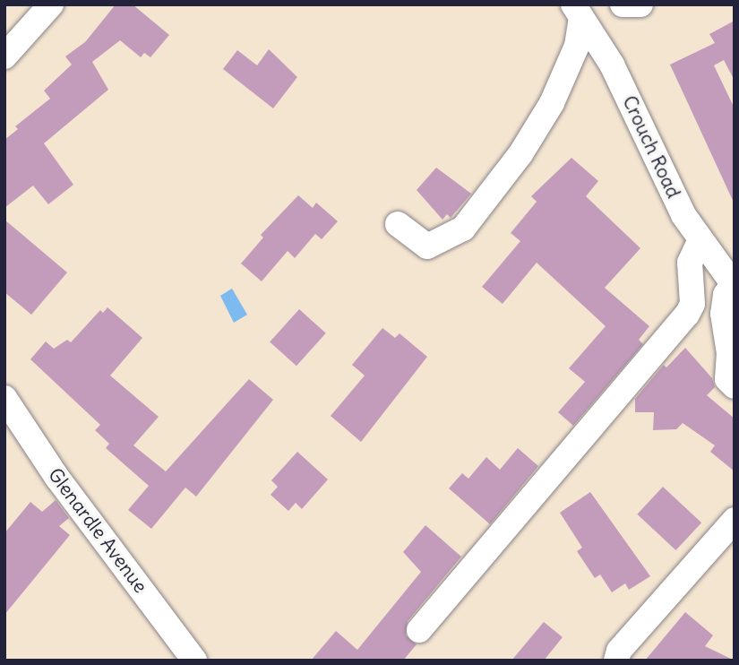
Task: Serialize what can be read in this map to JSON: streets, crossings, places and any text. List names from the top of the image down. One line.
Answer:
{"streets":{"street":["Crouch Road","Glenardle Avenue"]}}
